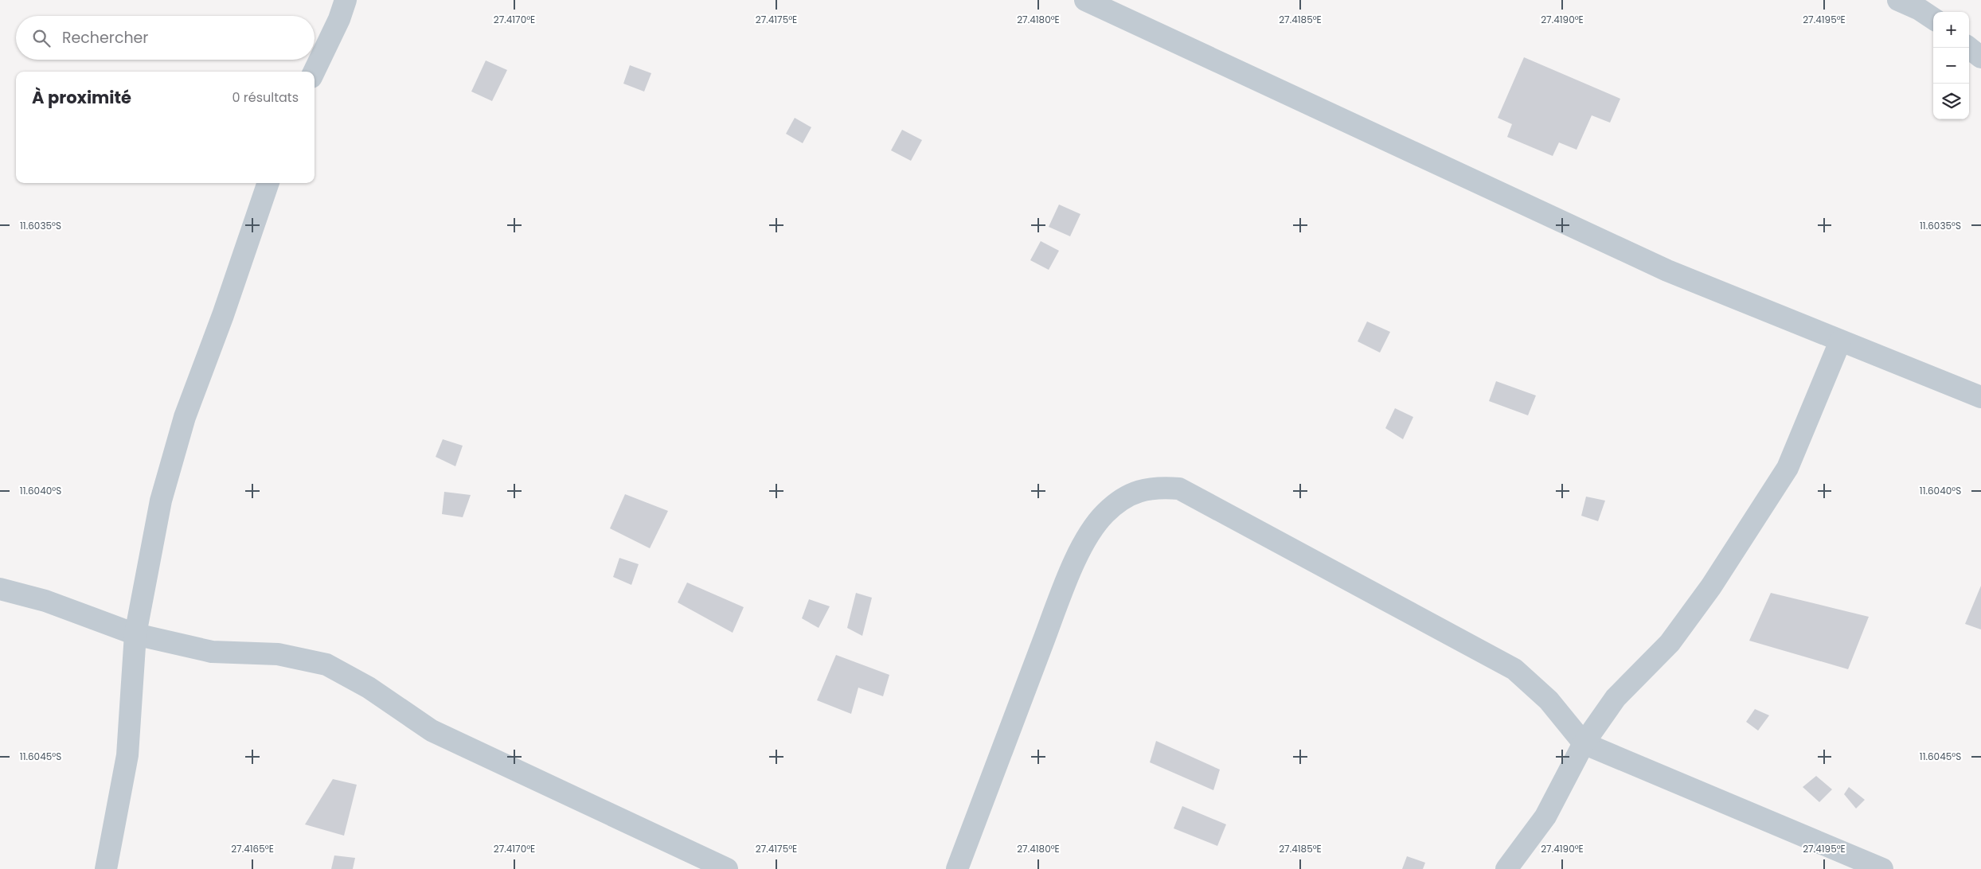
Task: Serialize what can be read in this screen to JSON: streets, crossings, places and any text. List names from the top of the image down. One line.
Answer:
{"page":{"map_buttons":["+","−"],"search":"Rechercher","heading":["À proximité","0 résultats"]},"coordinates":["27.4170°E","27.4175°E","27.4180°E","27.4185°E","27.4190°E","27.4195°E","11.6035°S","11.6040°S","11.6045°S","27.4165°E"]}
